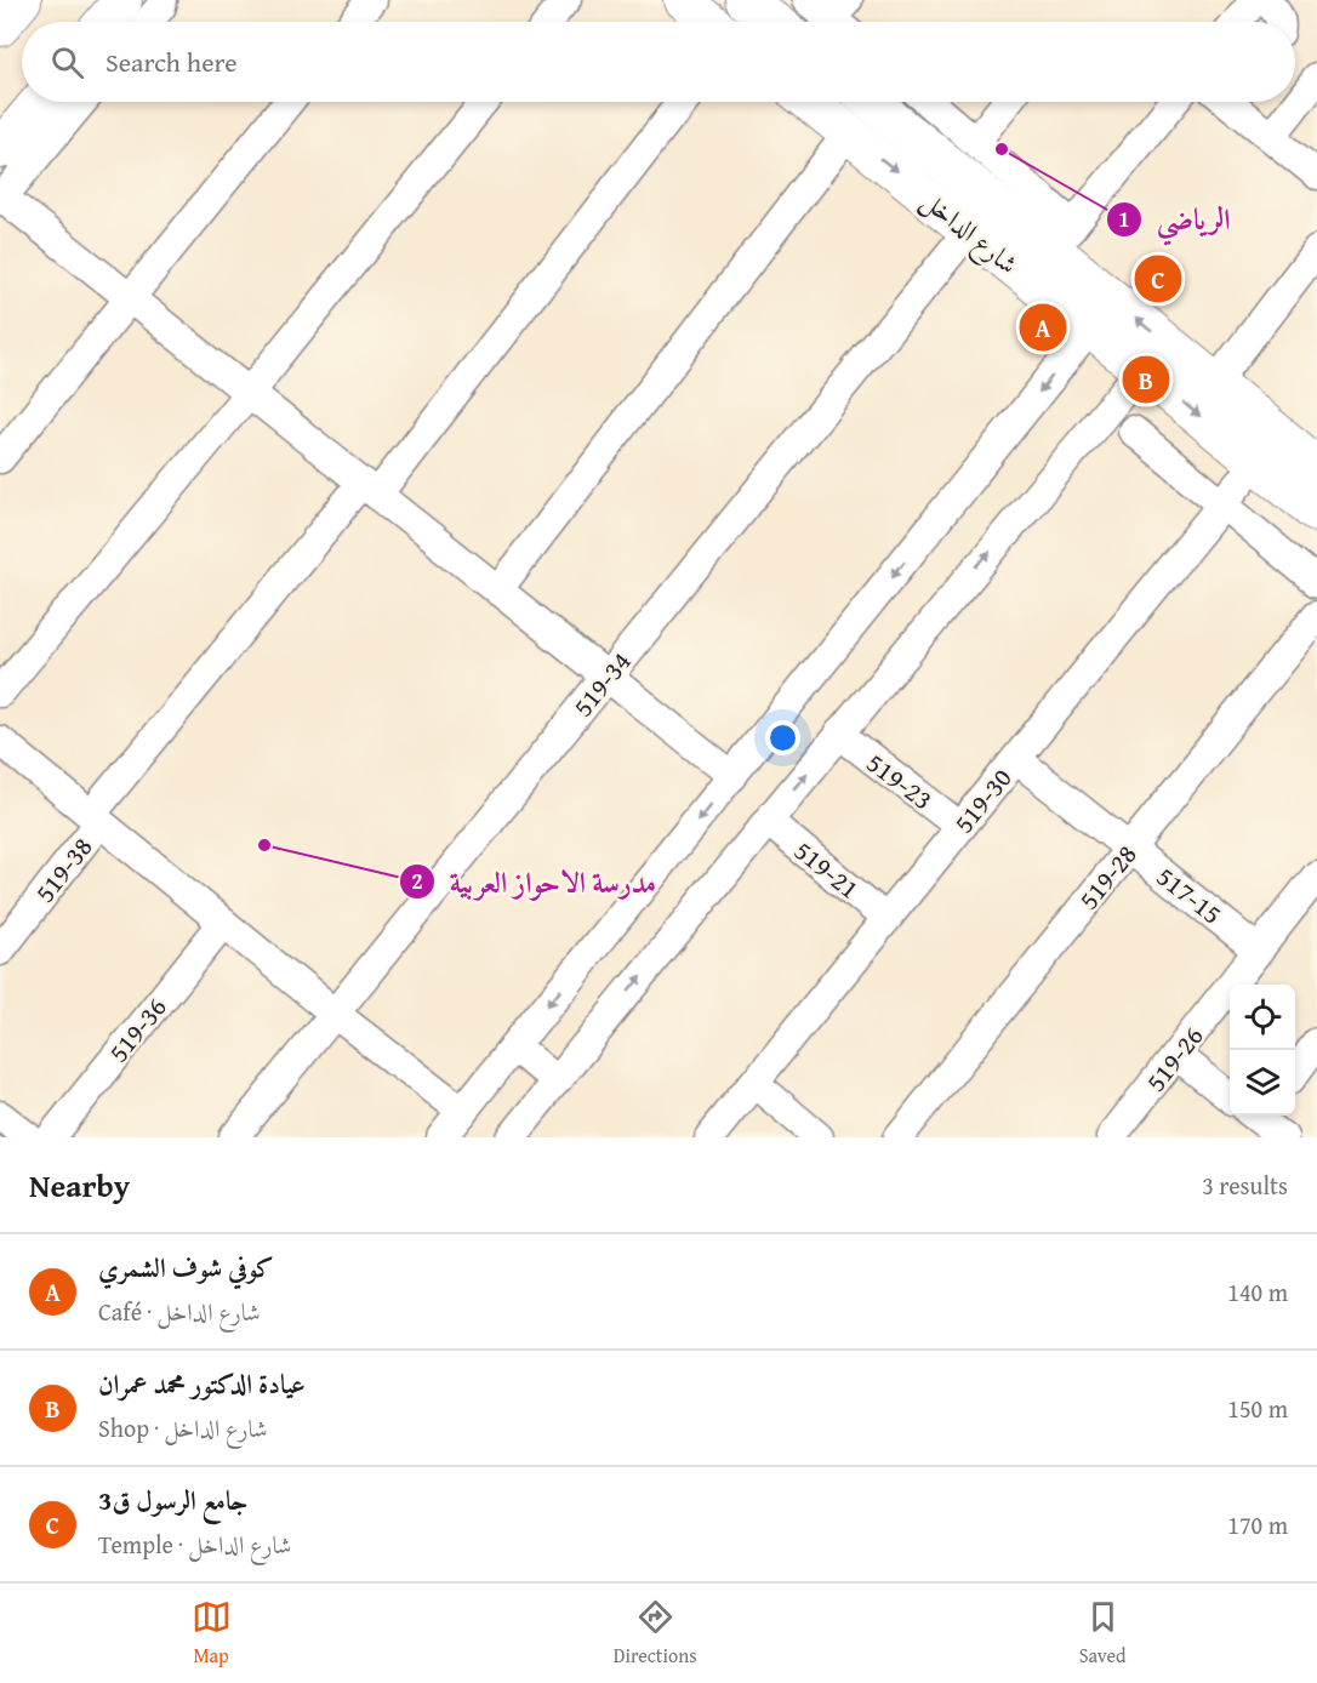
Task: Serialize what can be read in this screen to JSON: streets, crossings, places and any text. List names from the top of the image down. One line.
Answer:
{"streets":{"main road":["شارع الداخل"],"street":["519-34","519-23","519-30","519-38","519-21","519-28","517-15","519-36","519-26"]},"crossings":[["شارع الداخل","519-34"],["شارع الداخل","519-30"],["519-23","519-30"],["519-30","519-21"],["519-30","517-15"],["519-28","517-15"],["517-15","519-26"]],"places":["الرياضي","مدرسة الاحواز العربية"],"page":{"search":"Search here","pins":["C","A","B"],"heading":["Nearby","3 results"],"list":[{"mark":"A","name":"كوفي شوف الشمري","note":"Café · شارع الداخل","value":"140 m"},{"mark":"B","name":"عيادة الدكتور محمد عمران","note":"Shop · شارع الداخل","value":"150 m"},{"mark":"C","name":"جامع الرسول ق3","note":"Temple · شارع الداخل","value":"170 m"}],"nav":["Map","Directions","Saved"]}}
